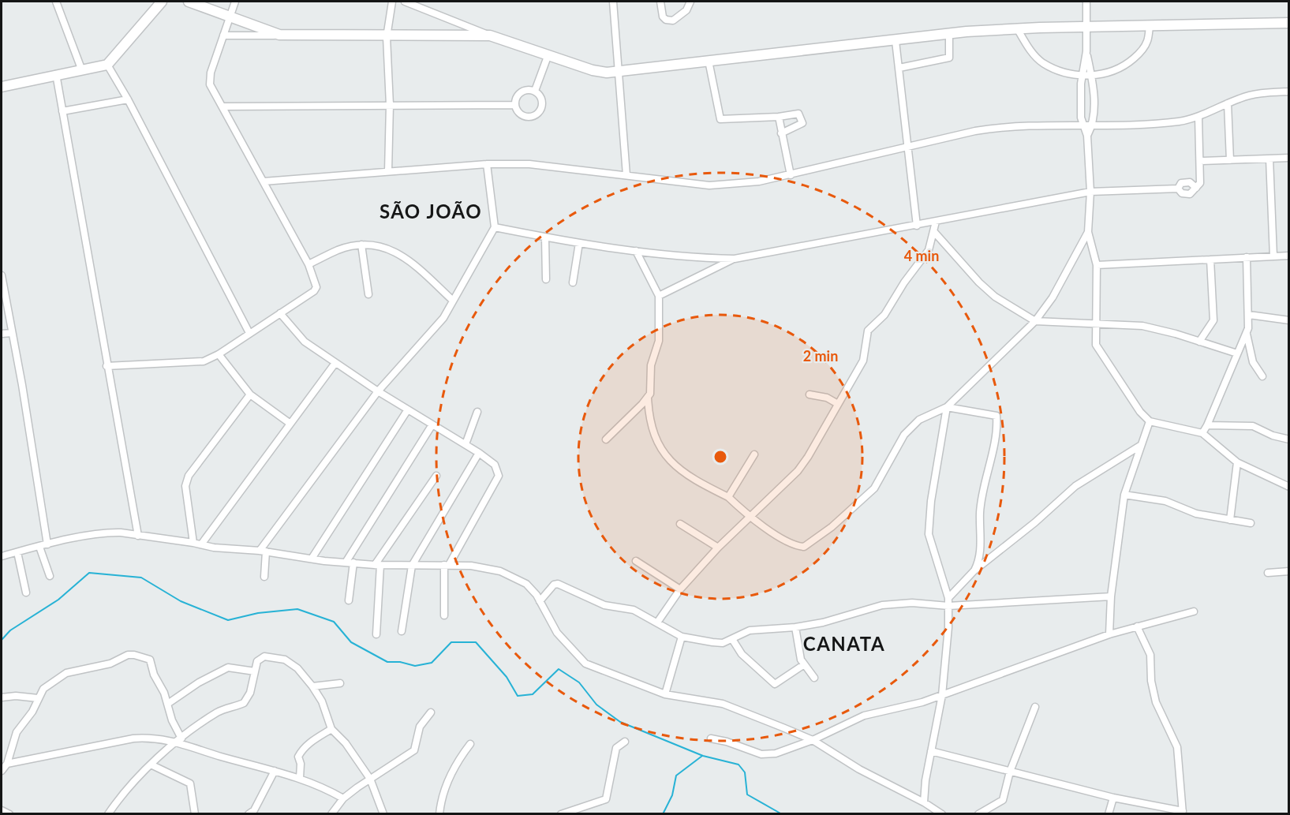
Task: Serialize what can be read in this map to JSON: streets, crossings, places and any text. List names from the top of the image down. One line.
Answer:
{"districts":["SÃO JOÃO","CANATA"],"rings":["4 min","2 min"]}
